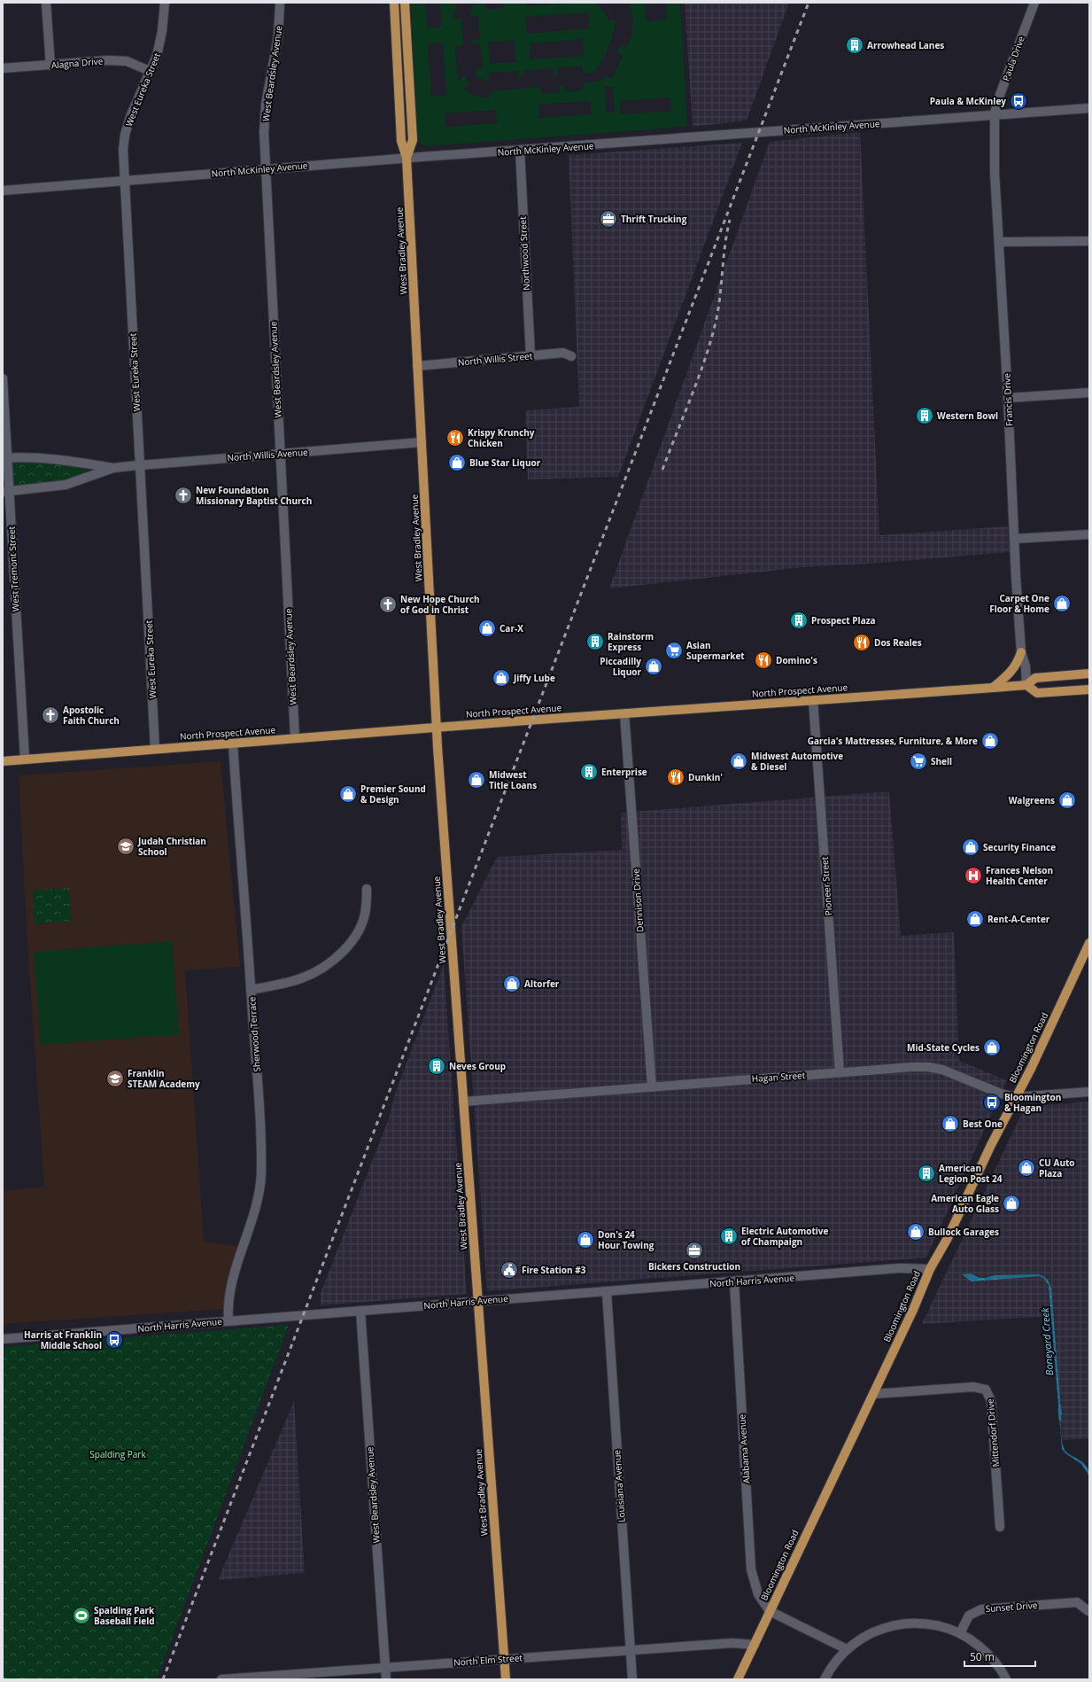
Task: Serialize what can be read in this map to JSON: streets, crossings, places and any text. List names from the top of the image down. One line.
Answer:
{"streets":{"main road":["West Bradley Avenue","North Prospect Avenue","Bloomington Road"],"street":["Paula Drive","Alagna Drive","West Beardsley Avenue","West Eureka Street","North McKinley Avenue","Northwood Street","North Willis Street","Francis Drive","North Willis Avenue","West Tremont Street","Pioneer Street","Dennison Drive","Sherwood Terrace","Hagan Street","North Harris Avenue","Mittendorf Drive","Alabama Avenue","Louisiana Avenue","Sunset Drive","North Elm Street"]},"crossings":[["Paula Drive","North McKinley Avenue"],["Paula Drive","Francis Drive"],["Alagna Drive","West Eureka Street"],["West Beardsley Avenue","North McKinley Avenue"],["West Beardsley Avenue","North Willis Avenue"],["West Beardsley Avenue","North Prospect Avenue"],["West Beardsley Avenue","North Harris Avenue"],["West Beardsley Avenue","North Elm Street"],["West Eureka Street","North McKinley Avenue"],["West Eureka Street","North Willis Avenue"],["West Eureka Street","North Prospect Avenue"],["North McKinley Avenue","West Bradley Avenue"],["North McKinley Avenue","Northwood Street"],["North McKinley Avenue","Francis Drive"],["West Bradley Avenue","North Willis Street"],["West Bradley Avenue","North Willis Avenue"],["West Bradley Avenue","North Prospect Avenue"],["West Bradley Avenue","Hagan Street"],["West Bradley Avenue","North Harris Avenue"],["West Bradley Avenue","North Elm Street"],["Northwood Street","North Willis Street"],["Francis Drive","North Prospect Avenue"],["North Willis Avenue","West Tremont Street"],["West Tremont Street","North Prospect Avenue"],["North Prospect Avenue","Pioneer Street"],["North Prospect Avenue","Dennison Drive"],["North Prospect Avenue","Sherwood Terrace"],["Pioneer Street","Hagan Street"],["Dennison Drive","Hagan Street"],["Sherwood Terrace","North Harris Avenue"],["Bloomington Road","Hagan Street"],["Bloomington Road","North Harris Avenue"],["Bloomington Road","Mittendorf Drive"],["Bloomington Road","Alabama Avenue"],["Bloomington Road","North Elm Street"],["North Harris Avenue","Alabama Avenue"],["North Harris Avenue","Louisiana Avenue"],["Louisiana Avenue","North Elm Street"]],"water":["Boneyard Creek"],"parks":["Spalding Park"],"places":{"building":["Arrowhead Lanes","Western Bowl","Prospect Plaza","Rainstorm Express","Enterprise","Neves Group","American Legion Post 24","Electric Automotive of Champaign"],"bus stop":["Paula & McKinley","Bloomington & Hagan","Harris at Franklin Middle School"],"office":["Thrift Trucking","Bickers Construction"],"restaurant":["Krispy Krunchy Chicken","Dos Reales","Domino's","Dunkin'"],"shop":["Blue Star Liquor","Carpet One Floor & Home","Car-X","Piccadilly Liquor","Jiffy Lube","Garcia's Mattresses, Furniture, & More","Midwest Automotive & Diesel","Midwest Title Loans","Premier Sound & Design","Walgreens","Security Finance","Rent-A-Center","Altorfer","Mid-State Cycles","Best One","CU Auto Plaza","American Eagle Auto Glass","Bullock Garages","Don's 24 Hour Towing"],"church":["New Foundation Missionary Baptist Church","New Hope Church of God in Christ","Apostolic Faith Church"],"supermarket":["Asian Supermarket","Shell"],"school or university":["Judah Christian School","Franklin STEAM Academy"],"hospital":["Frances Nelson Health Center"],"public building":["Fire Station #3"],"sports":["Spalding Park Baseball Field"]},"scale_bar":"50 m"}
